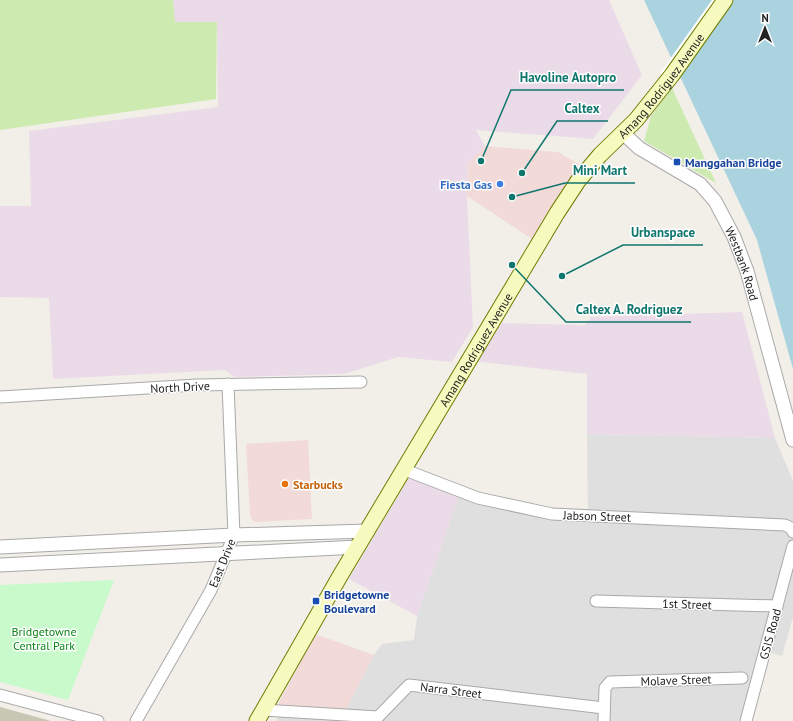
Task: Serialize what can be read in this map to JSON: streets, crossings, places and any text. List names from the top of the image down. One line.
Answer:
{"streets":{"main road":["Amang Rodriguez Avenue"],"street":["Westbank Road","North Drive","Jabson Street","East Drive","1st Street","GSIS Road","Molave Street","Narra Street"]},"crossings":[["Amang Rodriguez Avenue","Westbank Road"],["Amang Rodriguez Avenue","Jabson Street"],["Amang Rodriguez Avenue","Narra Street"],["North Drive","East Drive"],["1st Street","GSIS Road"],["Molave Street","Narra Street"]],"parks":["Bridgetowne Central Park"],"places":{"other":["Havoline Autopro","Caltex","Fiesta Gas","Mini Mart","Caltex A. Rodriguez","Urbanspace","Starbucks"],"transit":["Manggahan Bridge","Bridgetowne Boulevard"]},"north":"top"}
